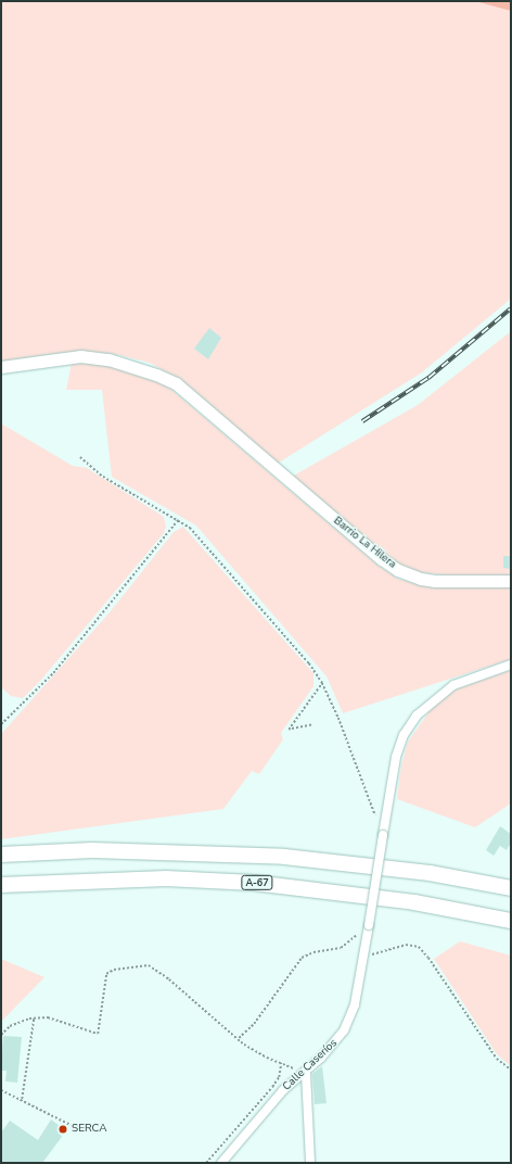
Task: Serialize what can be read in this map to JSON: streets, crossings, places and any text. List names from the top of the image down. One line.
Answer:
{"streets":{"highway":["A-67"],"street":["Barrio La Hilera","Calle Caseríos"]},"places":["SERCA"]}
